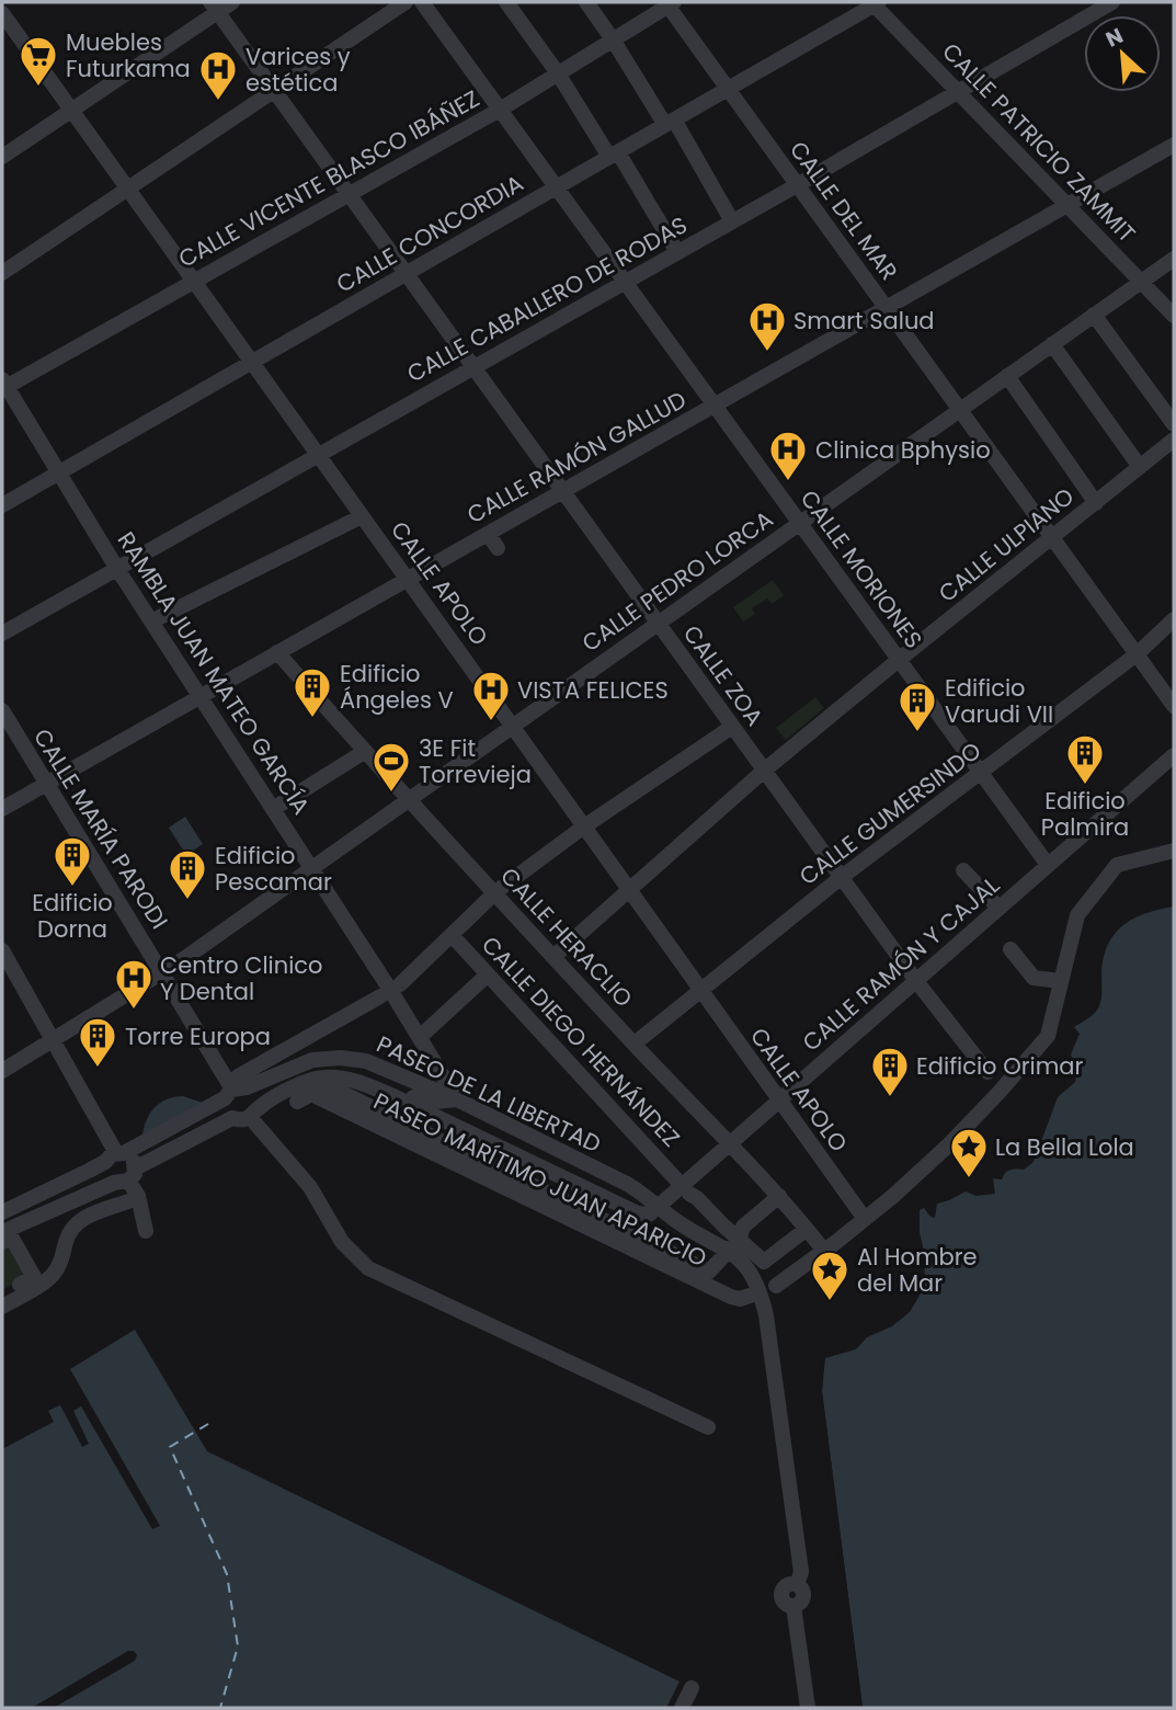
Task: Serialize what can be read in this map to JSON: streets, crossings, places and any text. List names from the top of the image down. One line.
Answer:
{"streets":{"street":["CALLE PATRICIO ZAMMIT","CALLE VICENTE BLASCO IBÁÑEZ","CALLE DEL MAR","CALLE CONCORDIA","CALLE CABALLERO DE RODAS","CALLE RAMÓN GALLUD","CALLE ULPIANO","CALLE MORIONES","CALLE PEDRO LORCA","CALLE APOLO","RAMBLA JUAN MATEO GARCÍA","CALLE ZOA","CALLE GUMERSINDO","CALLE MARÍA PARODI","CALLE HERACLIO","CALLE RAMÓN Y CAJAL","CALLE DIEGO HERNÁNDEZ","PASEO DE LA LIBERTAD","PASEO MARÍTIMO JUAN APARICIO"]},"crossings":[["CALLE PATRICIO ZAMMIT","CALLE CONCORDIA"],["CALLE PATRICIO ZAMMIT","CALLE CABALLERO DE RODAS"],["CALLE PATRICIO ZAMMIT","CALLE RAMÓN GALLUD"],["CALLE PATRICIO ZAMMIT","CALLE PEDRO LORCA"],["CALLE VICENTE BLASCO IBÁÑEZ","CALLE DEL MAR"],["CALLE VICENTE BLASCO IBÁÑEZ","CALLE MORIONES"],["CALLE VICENTE BLASCO IBÁÑEZ","CALLE APOLO"],["CALLE VICENTE BLASCO IBÁÑEZ","RAMBLA JUAN MATEO GARCÍA"],["CALLE VICENTE BLASCO IBÁÑEZ","CALLE ZOA"],["CALLE DEL MAR","CALLE CONCORDIA"],["CALLE DEL MAR","CALLE CABALLERO DE RODAS"],["CALLE DEL MAR","CALLE RAMÓN GALLUD"],["CALLE DEL MAR","CALLE ULPIANO"],["CALLE DEL MAR","CALLE PEDRO LORCA"],["CALLE DEL MAR","CALLE GUMERSINDO"],["CALLE CONCORDIA","CALLE MORIONES"],["CALLE CONCORDIA","CALLE APOLO"],["CALLE CONCORDIA","RAMBLA JUAN MATEO GARCÍA"],["CALLE CONCORDIA","CALLE ZOA"],["CALLE CABALLERO DE RODAS","CALLE MORIONES"],["CALLE CABALLERO DE RODAS","CALLE APOLO"],["CALLE CABALLERO DE RODAS","RAMBLA JUAN MATEO GARCÍA"],["CALLE CABALLERO DE RODAS","CALLE ZOA"],["CALLE RAMÓN GALLUD","CALLE MORIONES"],["CALLE RAMÓN GALLUD","CALLE APOLO"],["CALLE RAMÓN GALLUD","RAMBLA JUAN MATEO GARCÍA"],["CALLE RAMÓN GALLUD","CALLE ZOA"],["CALLE RAMÓN GALLUD","CALLE MARÍA PARODI"],["CALLE RAMÓN GALLUD","CALLE HERACLIO"],["CALLE ULPIANO","CALLE MORIONES"],["CALLE ULPIANO","CALLE APOLO"],["CALLE ULPIANO","CALLE ZOA"],["CALLE ULPIANO","CALLE HERACLIO"],["CALLE MORIONES","CALLE PEDRO LORCA"],["CALLE MORIONES","CALLE GUMERSINDO"],["CALLE MORIONES","CALLE RAMÓN Y CAJAL"],["CALLE PEDRO LORCA","CALLE APOLO"],["CALLE PEDRO LORCA","RAMBLA JUAN MATEO GARCÍA"],["CALLE PEDRO LORCA","CALLE ZOA"],["CALLE PEDRO LORCA","CALLE MARÍA PARODI"],["CALLE PEDRO LORCA","CALLE HERACLIO"],["CALLE APOLO","CALLE GUMERSINDO"],["CALLE APOLO","CALLE RAMÓN Y CAJAL"],["RAMBLA JUAN MATEO GARCÍA","PASEO DE LA LIBERTAD"],["CALLE ZOA","CALLE GUMERSINDO"],["CALLE ZOA","CALLE RAMÓN Y CAJAL"],["CALLE GUMERSINDO","CALLE HERACLIO"],["CALLE MARÍA PARODI","PASEO DE LA LIBERTAD"],["CALLE HERACLIO","CALLE RAMÓN Y CAJAL"],["CALLE RAMÓN Y CAJAL","PASEO DE LA LIBERTAD"],["PASEO DE LA LIBERTAD","PASEO MARÍTIMO JUAN APARICIO"]],"places":{"supermarket":["Muebles Futurkama"],"hospital":["Varices y estética","Smart Salud","Clinica Bphysio","VISTA FELICES","Centro Clinico Y Dental"],"building":["Edificio Ángeles V","Edificio Varudi VII","Edificio Palmira","Edificio Dorna","Edificio Pescamar","Torre Europa","Edificio Orimar"],"sports":["3E Fit Torrevieja"],"place":["La Bella Lola","Al Hombre del Mar"]},"north":"top left"}
